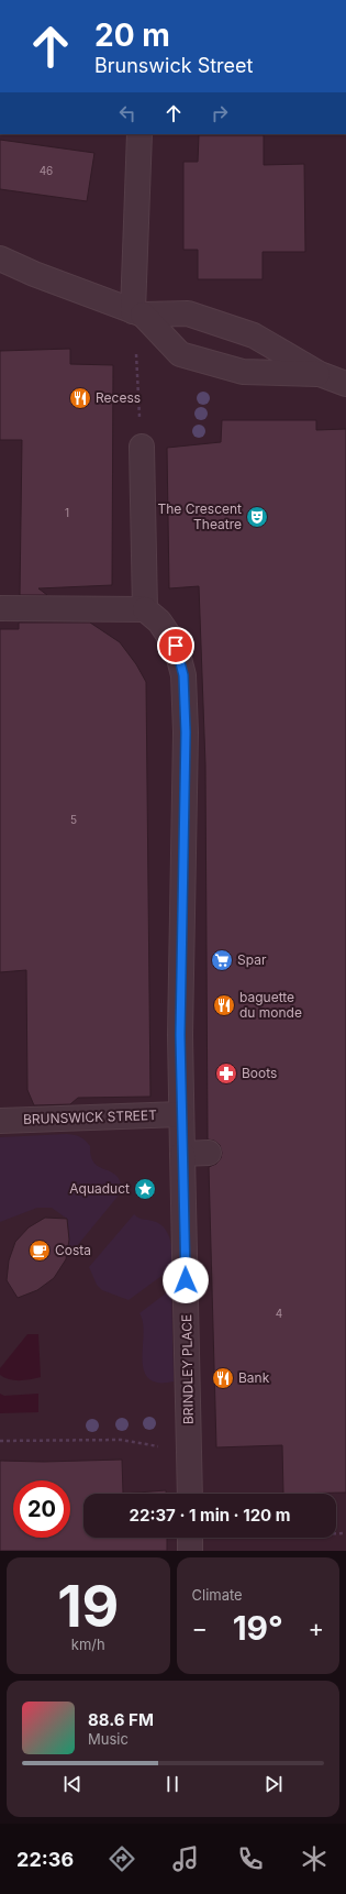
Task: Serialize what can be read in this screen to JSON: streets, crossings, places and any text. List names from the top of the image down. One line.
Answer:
{"streets":{"street":["BRUNSWICK STREET","BRINDLEY PLACE"]},"places":{"restaurant":["Recess","baguette du monde","Bank"],"theatre":["The Crescent Theatre"],"supermarket":["Spar"],"pharmacy":["Boots"],"place":["Aquaduct"],"cafe":["Costa"]},"house_numbers":["46","1","5","4"],"page":{"turn":["20 m","Brunswick Street"],"limit":"20","trip":"22:37 · 1 min · 120 m","tile":[["19","km/h"],"Climate"],"heat":["−","19°","+"],"song":["88.6 FM","Music"],"tabs":"22:36"}}
